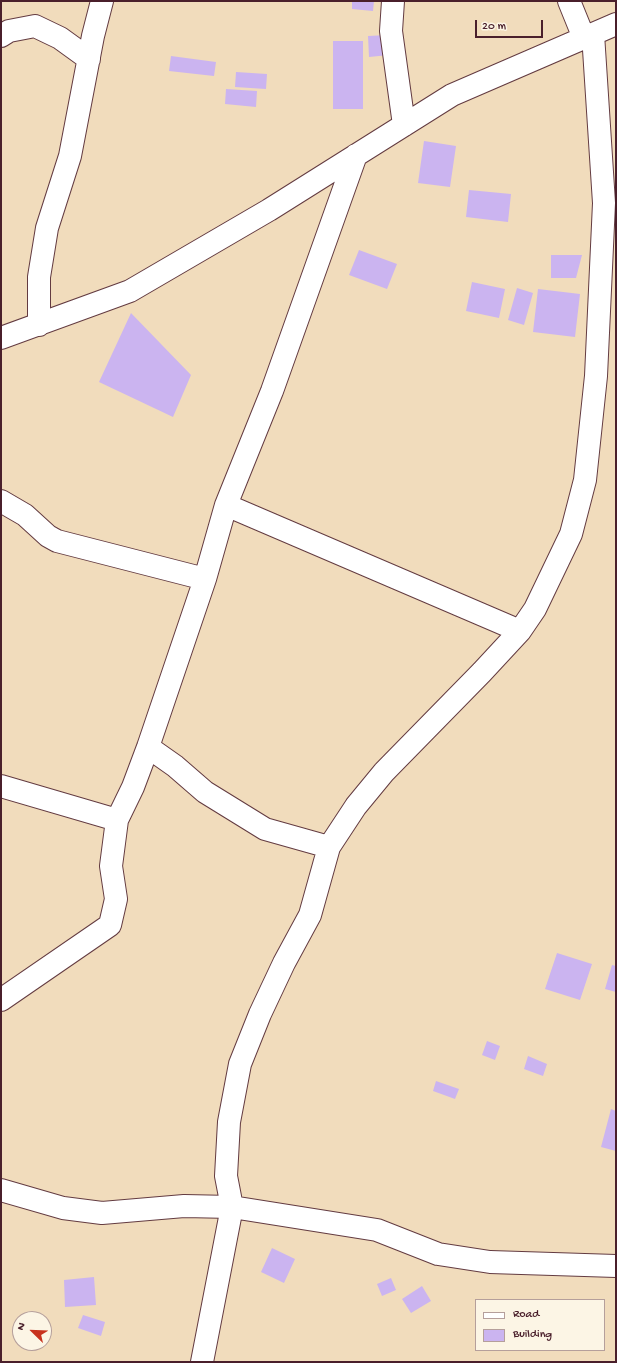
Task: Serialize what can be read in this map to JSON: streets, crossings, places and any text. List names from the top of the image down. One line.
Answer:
{"legend":["Road","Building"],"scale_bar":"20 m","north":"top left"}
